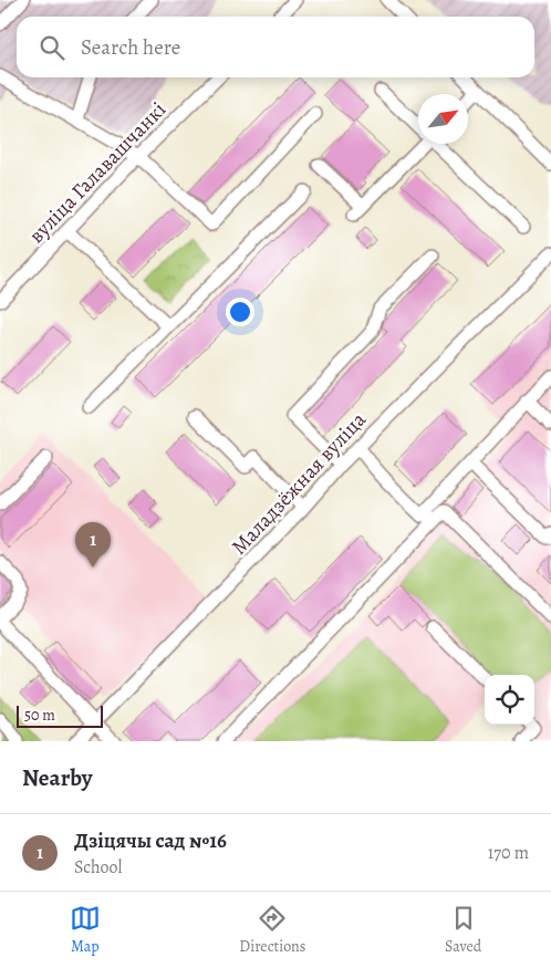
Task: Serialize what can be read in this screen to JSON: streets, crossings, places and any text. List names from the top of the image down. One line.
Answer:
{"streets":{"street":["вуліца Галавашчанкі","Маладзёжная вуліца"]},"scale_bar":"50 m","north":"top right","page":{"search":"Search here","pins":"1","scale":"50 m","heading":"Nearby","list":[{"mark":"1","name":"Дзіцячы сад №16","note":"School","value":"170 m"}],"nav":["Map","Directions","Saved"]}}
